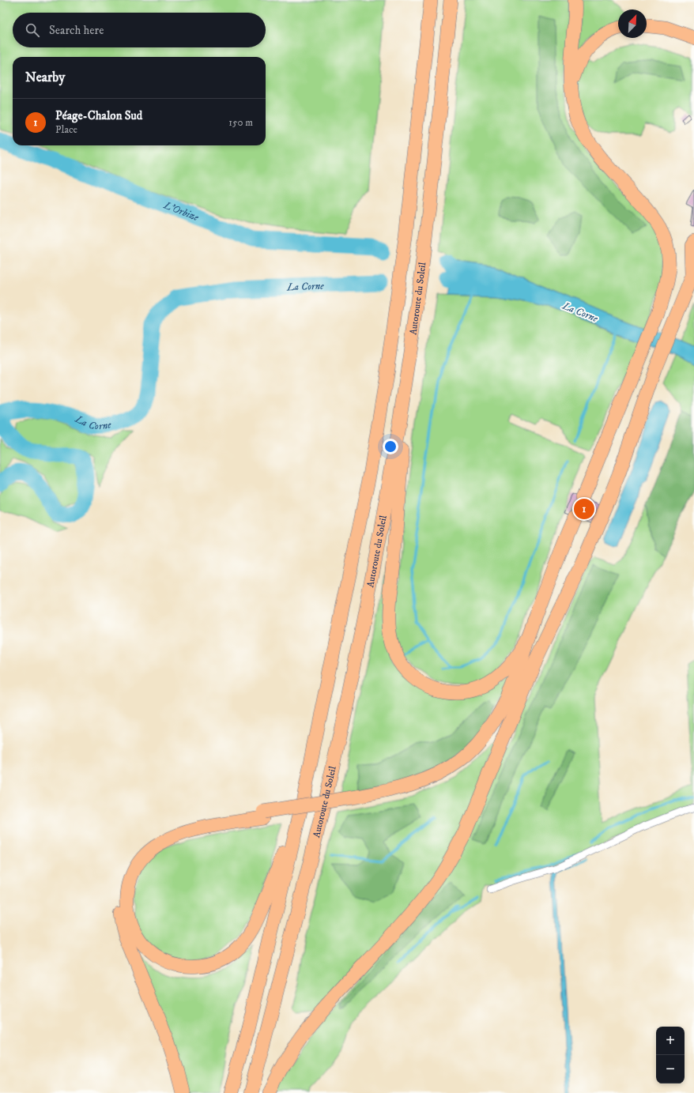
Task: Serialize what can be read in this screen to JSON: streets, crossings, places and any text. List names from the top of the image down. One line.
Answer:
{"streets":{"highway":["Autoroute du Soleil"]},"water":["L'Orbize","La Corne"],"north":"top right","page":{"search":"Search here","heading":"Nearby","list":[{"mark":"1","name":"Péage-Chalon Sud","note":"Place","value":"150 m"}],"pins":"1","map_buttons":["+","−"]}}
